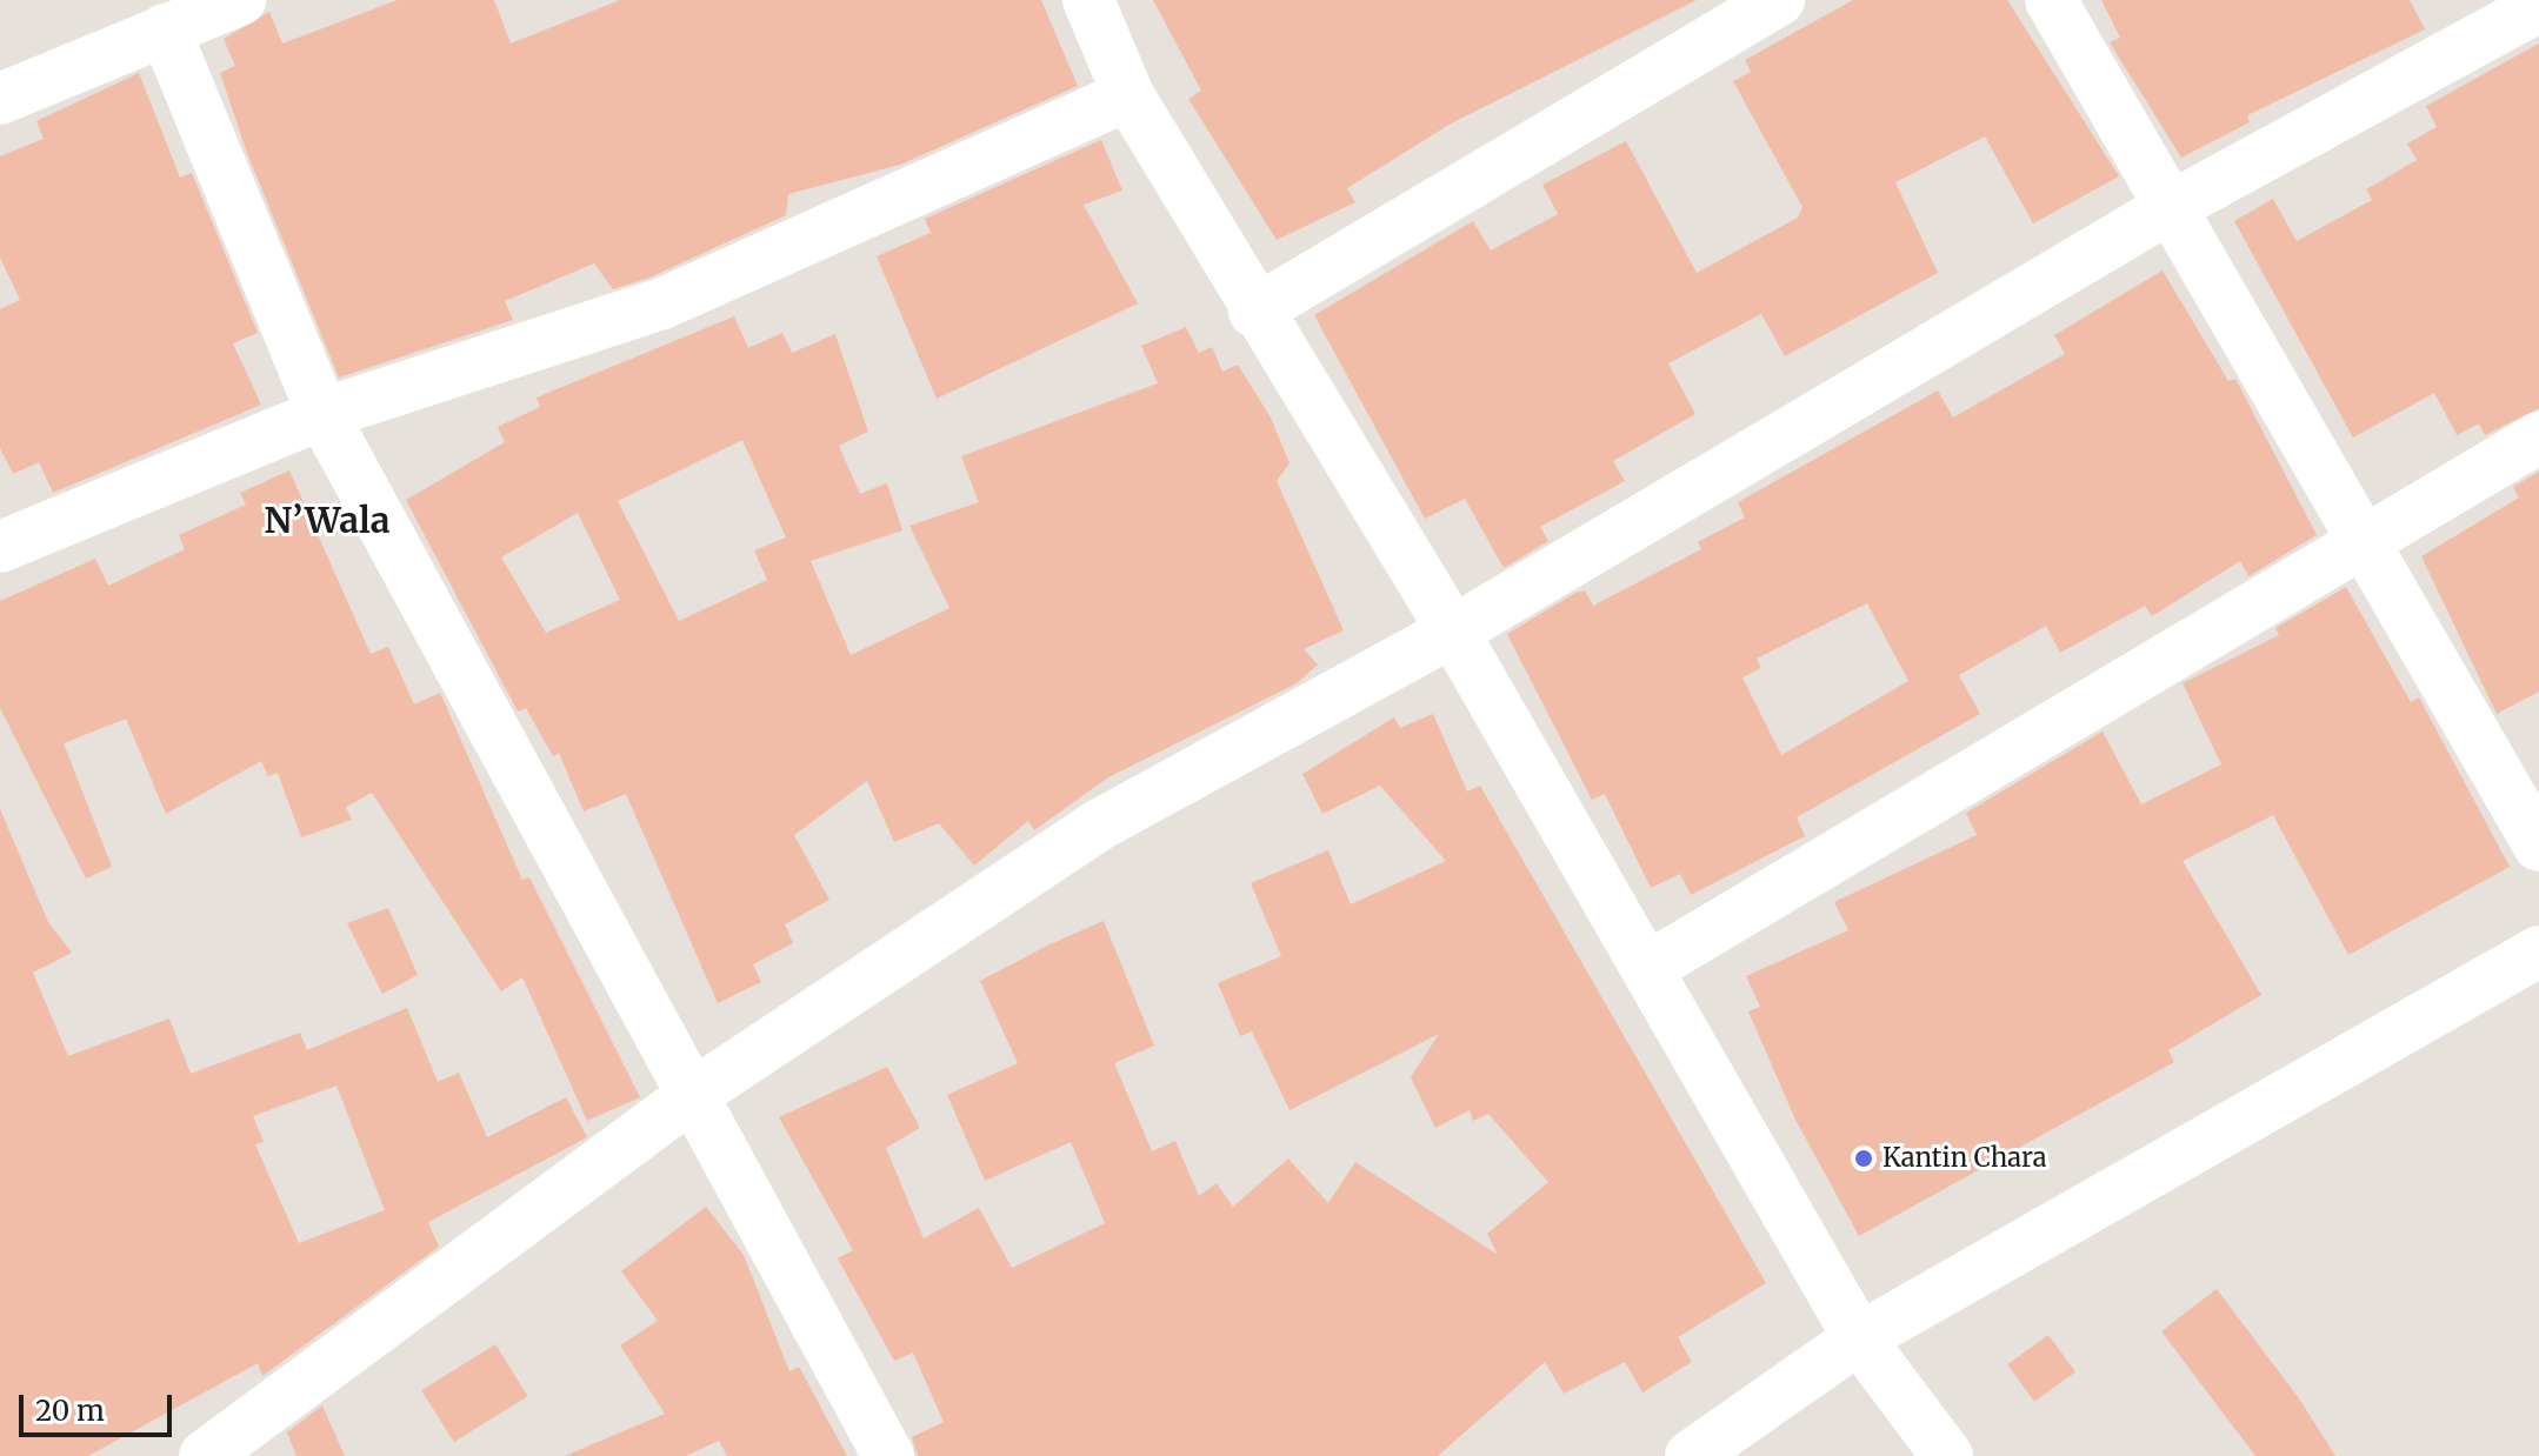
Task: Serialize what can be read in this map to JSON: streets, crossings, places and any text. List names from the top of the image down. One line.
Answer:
{"districts":["N’Wala"],"places":["Kantin Chara"],"scale_bar":"20 m"}
